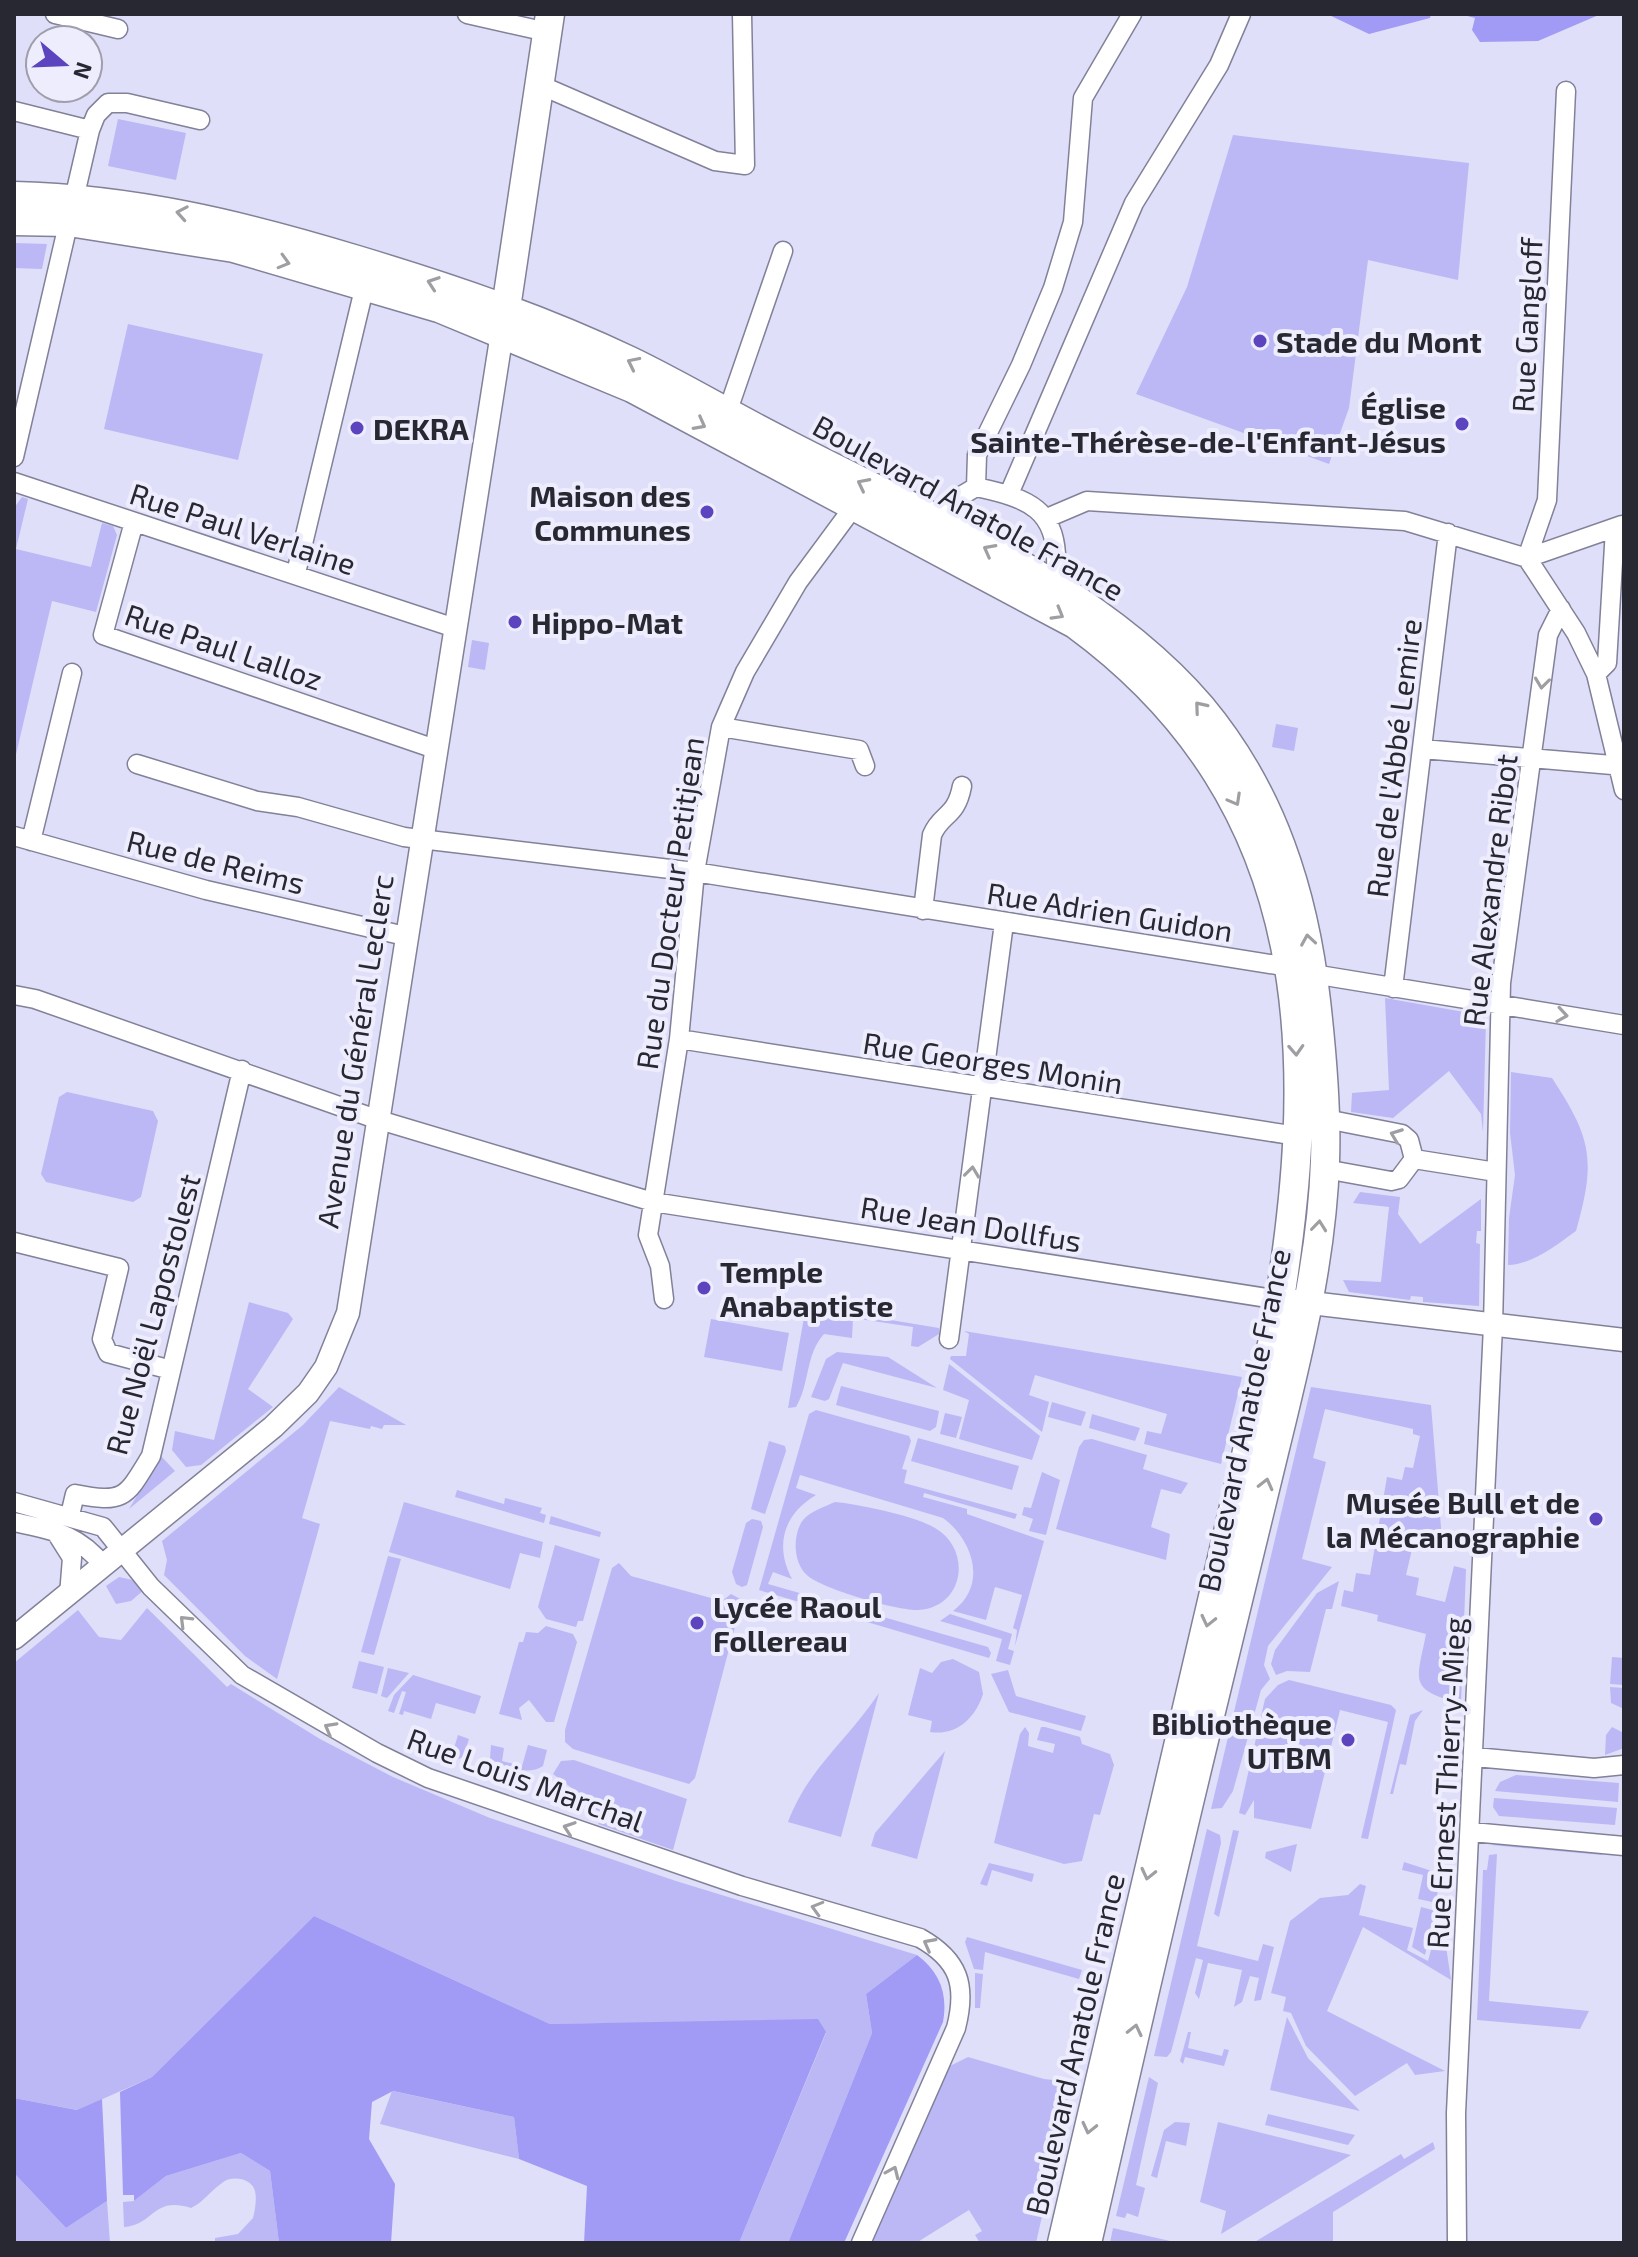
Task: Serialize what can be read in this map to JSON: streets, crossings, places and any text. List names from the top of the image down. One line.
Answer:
{"streets":{"main road":["Boulevard Anatole France","Avenue du Général Leclerc"],"street":["Rue Gangloff","Rue Paul Verlaine","Rue Paul Lalloz","Rue de l'Abbé Lemire","Rue de Reims","Rue Alexandre Ribot","Rue du Docteur Petitjean","Rue Adrien Guidon","Rue Georges Monin","Rue Jean Dollfus","Rue Noël Lapostolest","Rue Louis Marchal","Rue Ernest Thierry-Mieg"]},"crossings":[["Boulevard Anatole France","Rue du Docteur Petitjean"],["Boulevard Anatole France","Rue Adrien Guidon"],["Boulevard Anatole France","Avenue du Général Leclerc"],["Boulevard Anatole France","Rue Georges Monin"],["Boulevard Anatole France","Rue Jean Dollfus"],["Rue Paul Verlaine","Rue Paul Lalloz"],["Rue Paul Verlaine","Avenue du Général Leclerc"],["Rue Paul Lalloz","Avenue du Général Leclerc"],["Rue de l'Abbé Lemire","Rue Adrien Guidon"],["Rue de Reims","Avenue du Général Leclerc"],["Rue Alexandre Ribot","Rue Adrien Guidon"],["Rue Alexandre Ribot","Rue Ernest Thierry-Mieg"],["Rue du Docteur Petitjean","Rue Adrien Guidon"],["Rue du Docteur Petitjean","Rue Georges Monin"],["Rue du Docteur Petitjean","Rue Jean Dollfus"],["Rue Adrien Guidon","Avenue du Général Leclerc"],["Avenue du Général Leclerc","Rue Jean Dollfus"],["Avenue du Général Leclerc","Rue Louis Marchal"],["Rue Jean Dollfus","Rue Noël Lapostolest"]],"one_way":["Rue Louis Marchal"],"places":["Stade du Mont","Église Sainte-Thérèse-de-l'Enfant-Jésus","DEKRA","Maison des Communes","Hippo-Mat","Temple Anabaptiste","Musée Bull et de la Mécanographie","Lycée Raoul Follereau","Bibliothèque UTBM"],"north":"right"}
